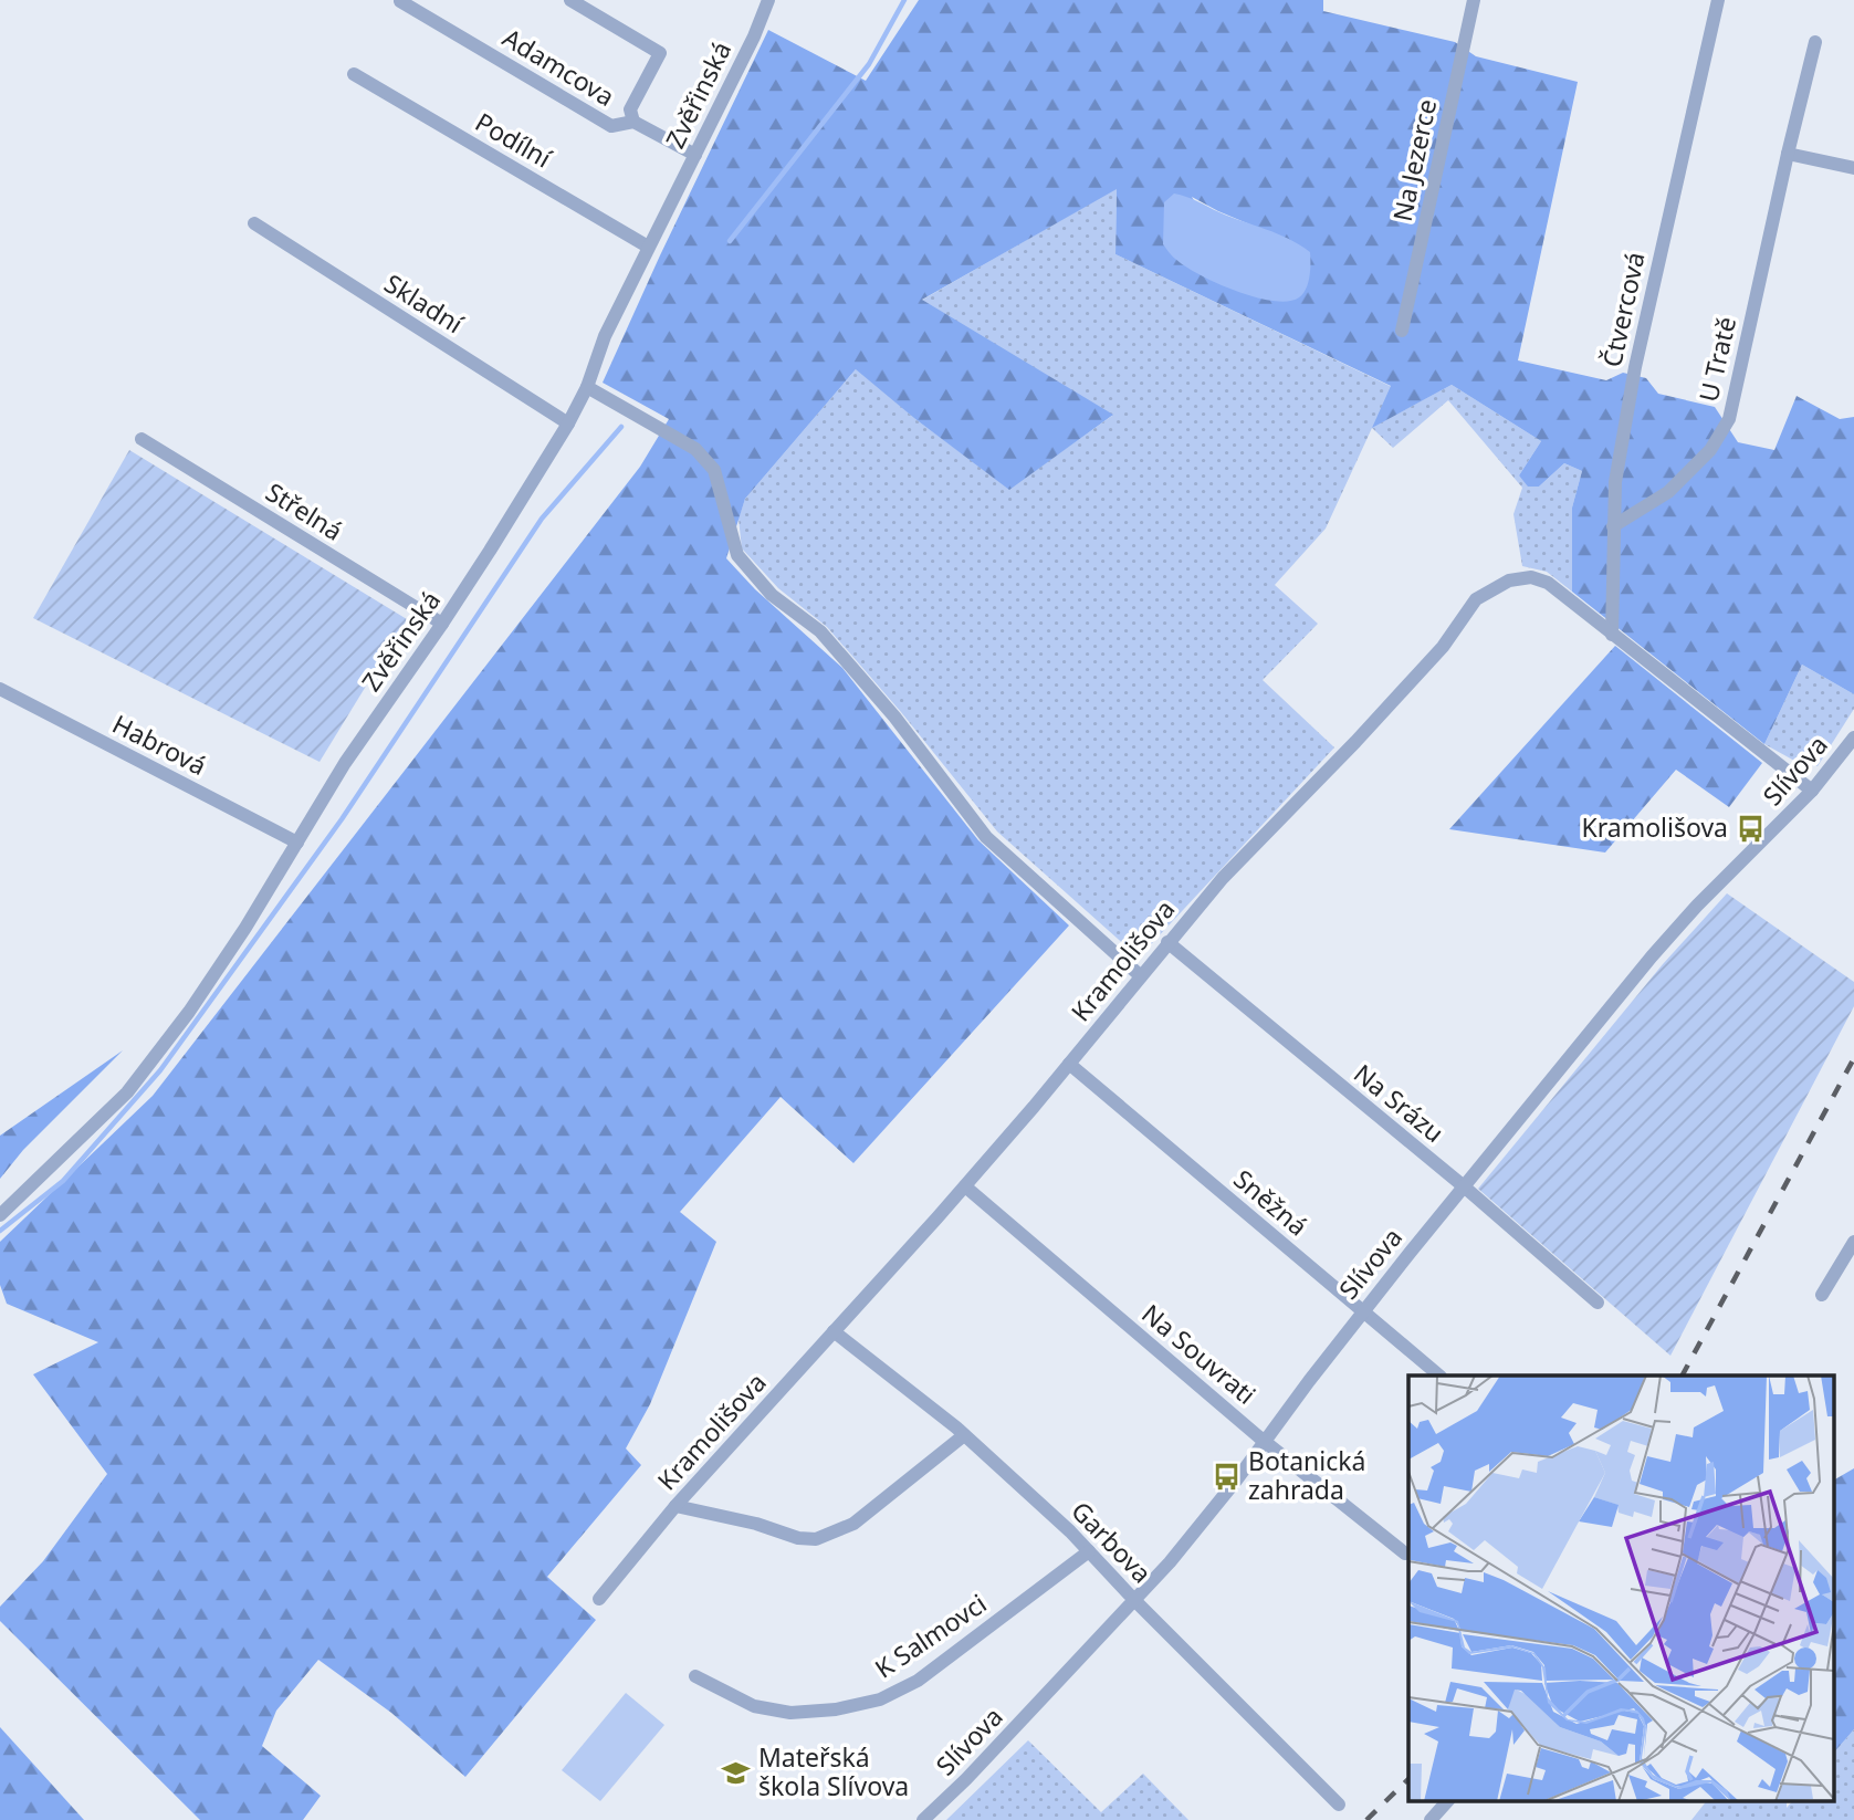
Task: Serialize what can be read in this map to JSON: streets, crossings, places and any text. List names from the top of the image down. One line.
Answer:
{"streets":{"street":["Adamcova","Zvěřinská","Podílní","Na Jezerce","Skladní","Čtvercová","U Tratě","Střelná","Habrová","Slívova","Kramolišova","Na Srázu","Sněžná","Na Souvrati","Garbova","K Salmovci"]},"crossings":[["Adamcova","Zvěřinská"],["Zvěřinská","Podílní"],["Zvěřinská","Skladní"],["Zvěřinská","Střelná"],["Zvěřinská","Habrová"],["Čtvercová","U Tratě"],["Čtvercová","Kramolišova"],["Slívova","Kramolišova"],["Slívova","Na Srázu"],["Slívova","Sněžná"],["Slívova","Na Souvrati"],["Slívova","Garbova"],["Kramolišova","Na Srázu"],["Kramolišova","Sněžná"],["Kramolišova","Na Souvrati"],["Kramolišova","Garbova"],["Garbova","K Salmovci"]],"places":{"bus stop":["Kramolišova","Botanická zahrada"],"school or university":["Mateřská škola Slívova"]}}
